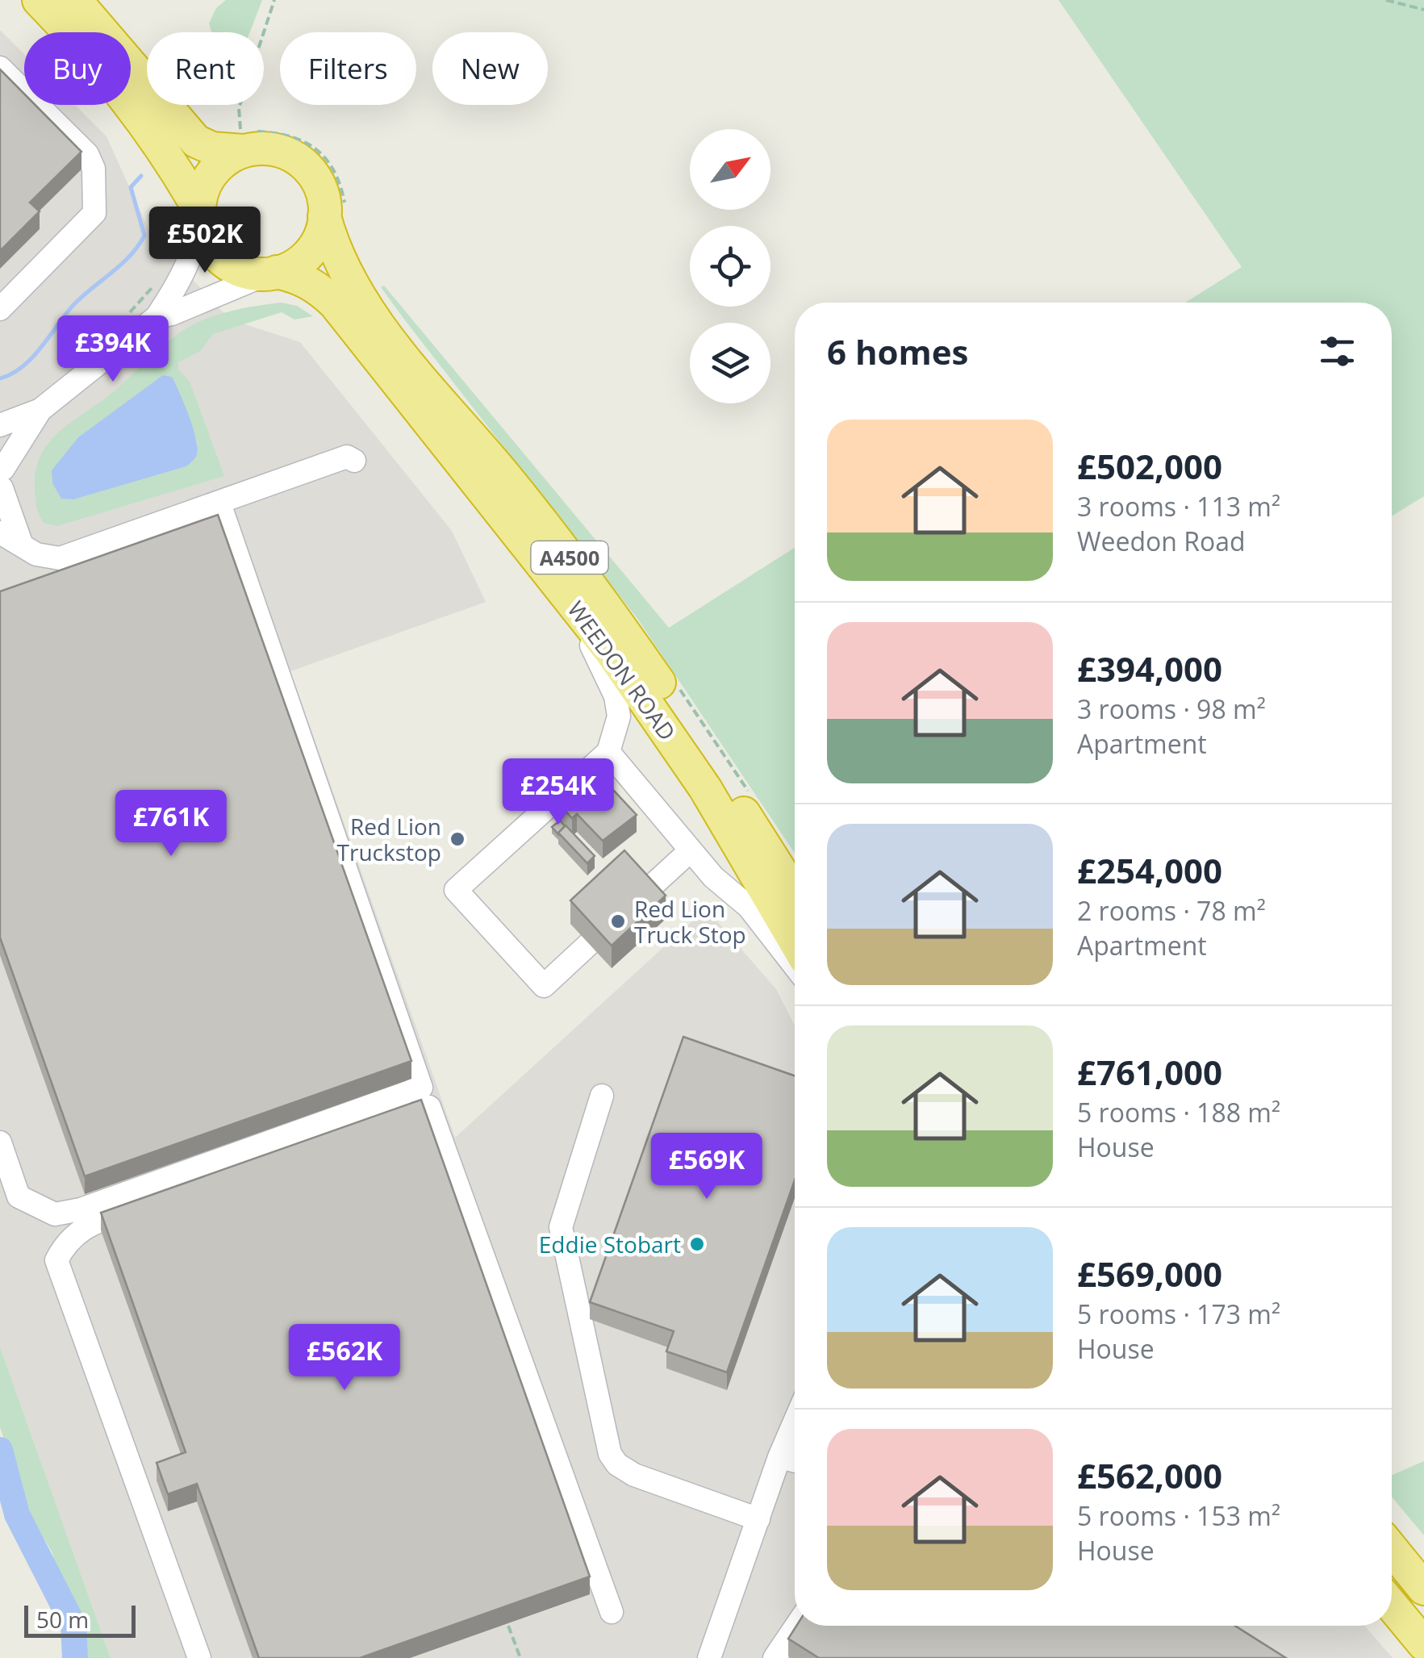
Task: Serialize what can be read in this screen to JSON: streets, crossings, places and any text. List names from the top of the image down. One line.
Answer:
{"streets":{"highway":["A4500","WEEDON ROAD"]},"places":["Red Lion Truckstop","Red Lion Truck Stop","Eddie Stobart"],"scale_bar":"50 m","north":"top right","page":{"chip":["Buy","Rent","Filters","New"],"price":["£502K","£394K","£254K","£761K","£569K","£562K"],"heading":"6 homes","list":[{"name":"£502,000","note":"3 rooms · 113 m² · Weedon Road"},{"name":"£394,000","note":"3 rooms · 98 m² · Apartment"},{"name":"£254,000","note":"2 rooms · 78 m² · Apartment"},{"name":"£761,000","note":"5 rooms · 188 m² · House"},{"name":"£569,000","note":"5 rooms · 173 m² · House"},{"name":"£562,000","note":"5 rooms · 153 m² · House"}],"scale":"50 m"}}
